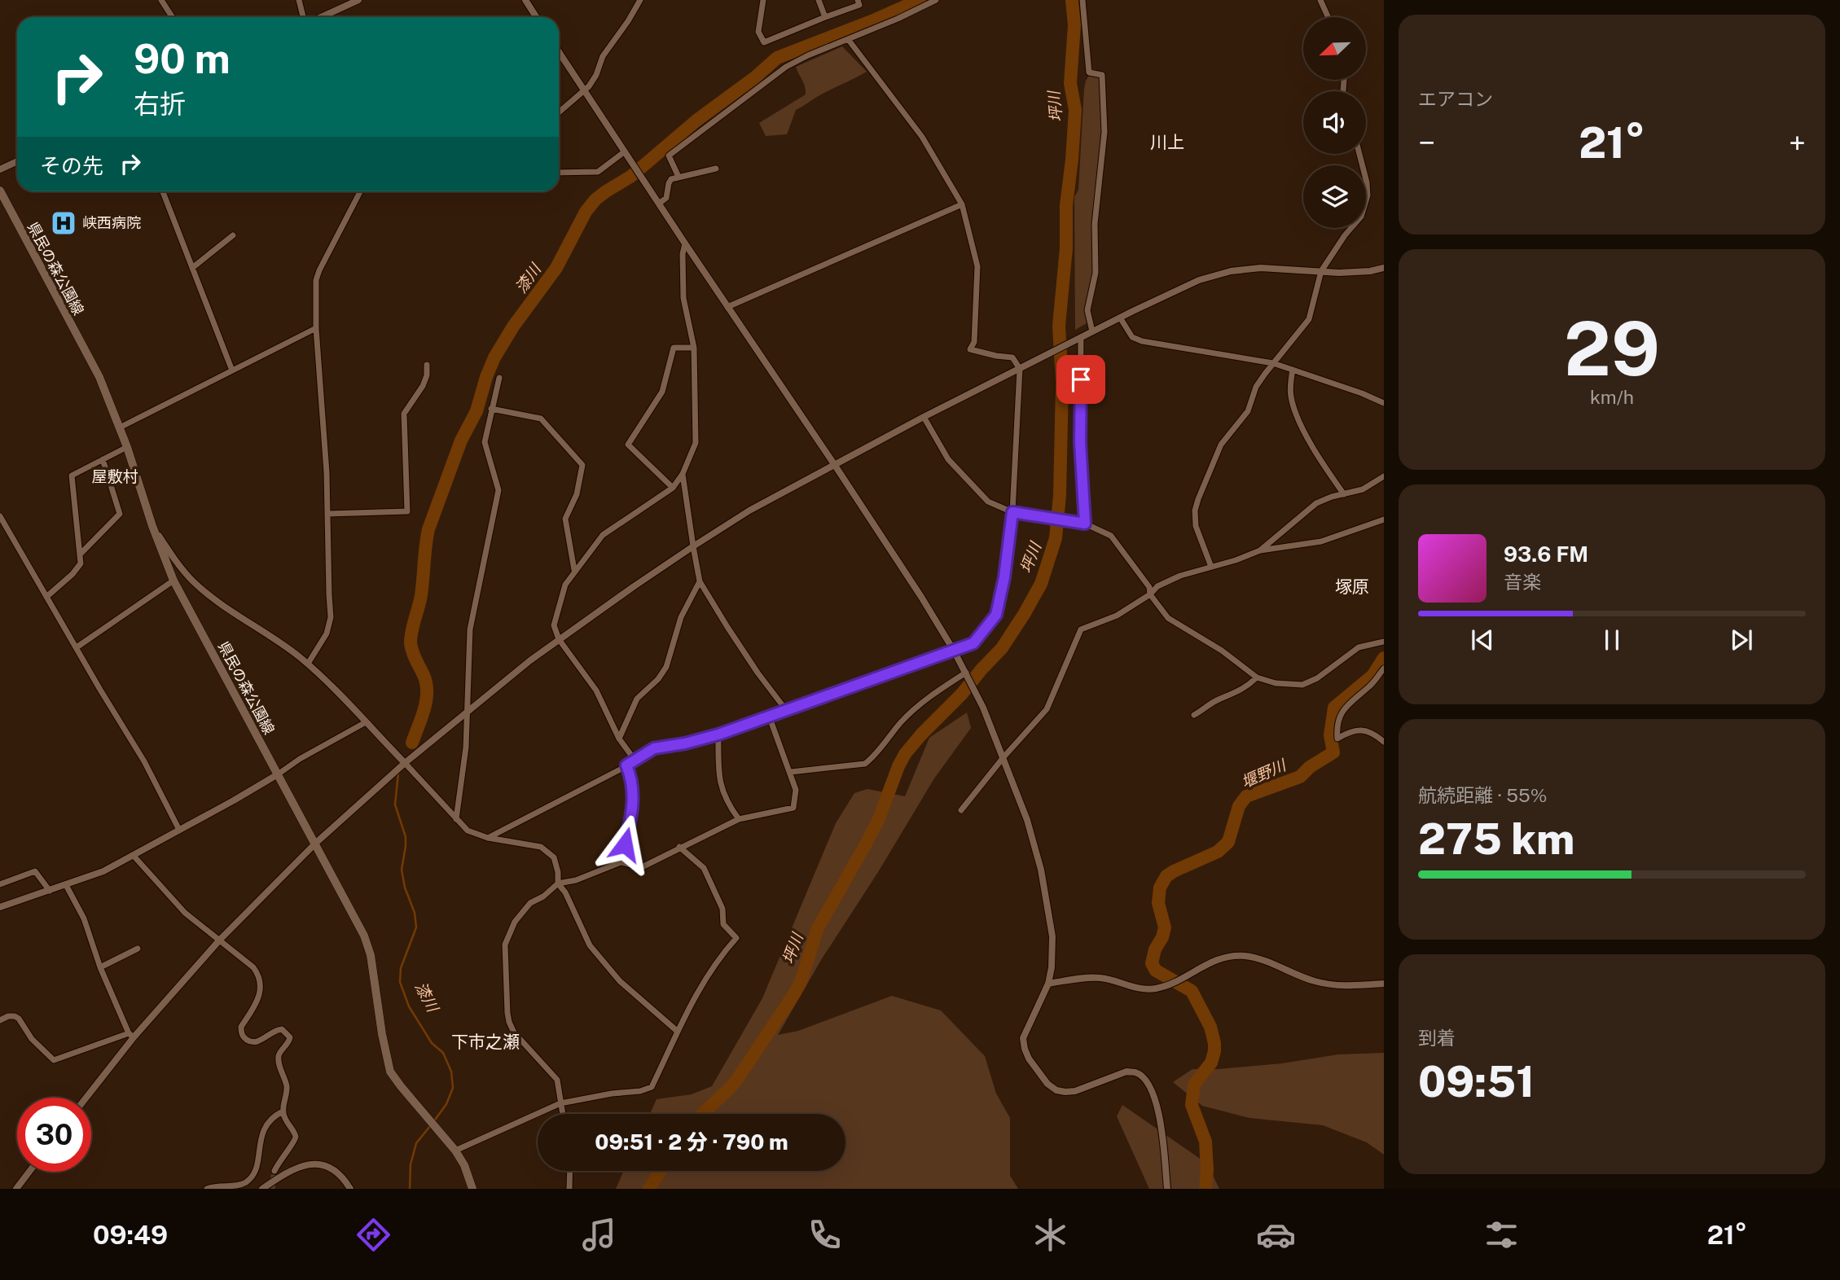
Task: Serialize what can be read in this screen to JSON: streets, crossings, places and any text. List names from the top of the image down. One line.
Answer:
{"streets":{"main road":["県民の森公園線"]},"districts":["川上","屋敷村","塚原","下市之瀬"],"water":["坪川","漆川","堰野川"],"places":{"hospital":["峡西病院"]},"north":"bottom left","page":{"tile":["エアコン",["29","km/h"],["航続距離 · 55%","275 km"],["到着","09:51"]],"turn":["90 m","右折"],"heat":["−","21°","+"],"then":"その先","song":["93.6 FM","音楽"],"limit":"30","trip":"09:51 · 2 分 · 790 m","tabs":["09:49","21°"]}}
